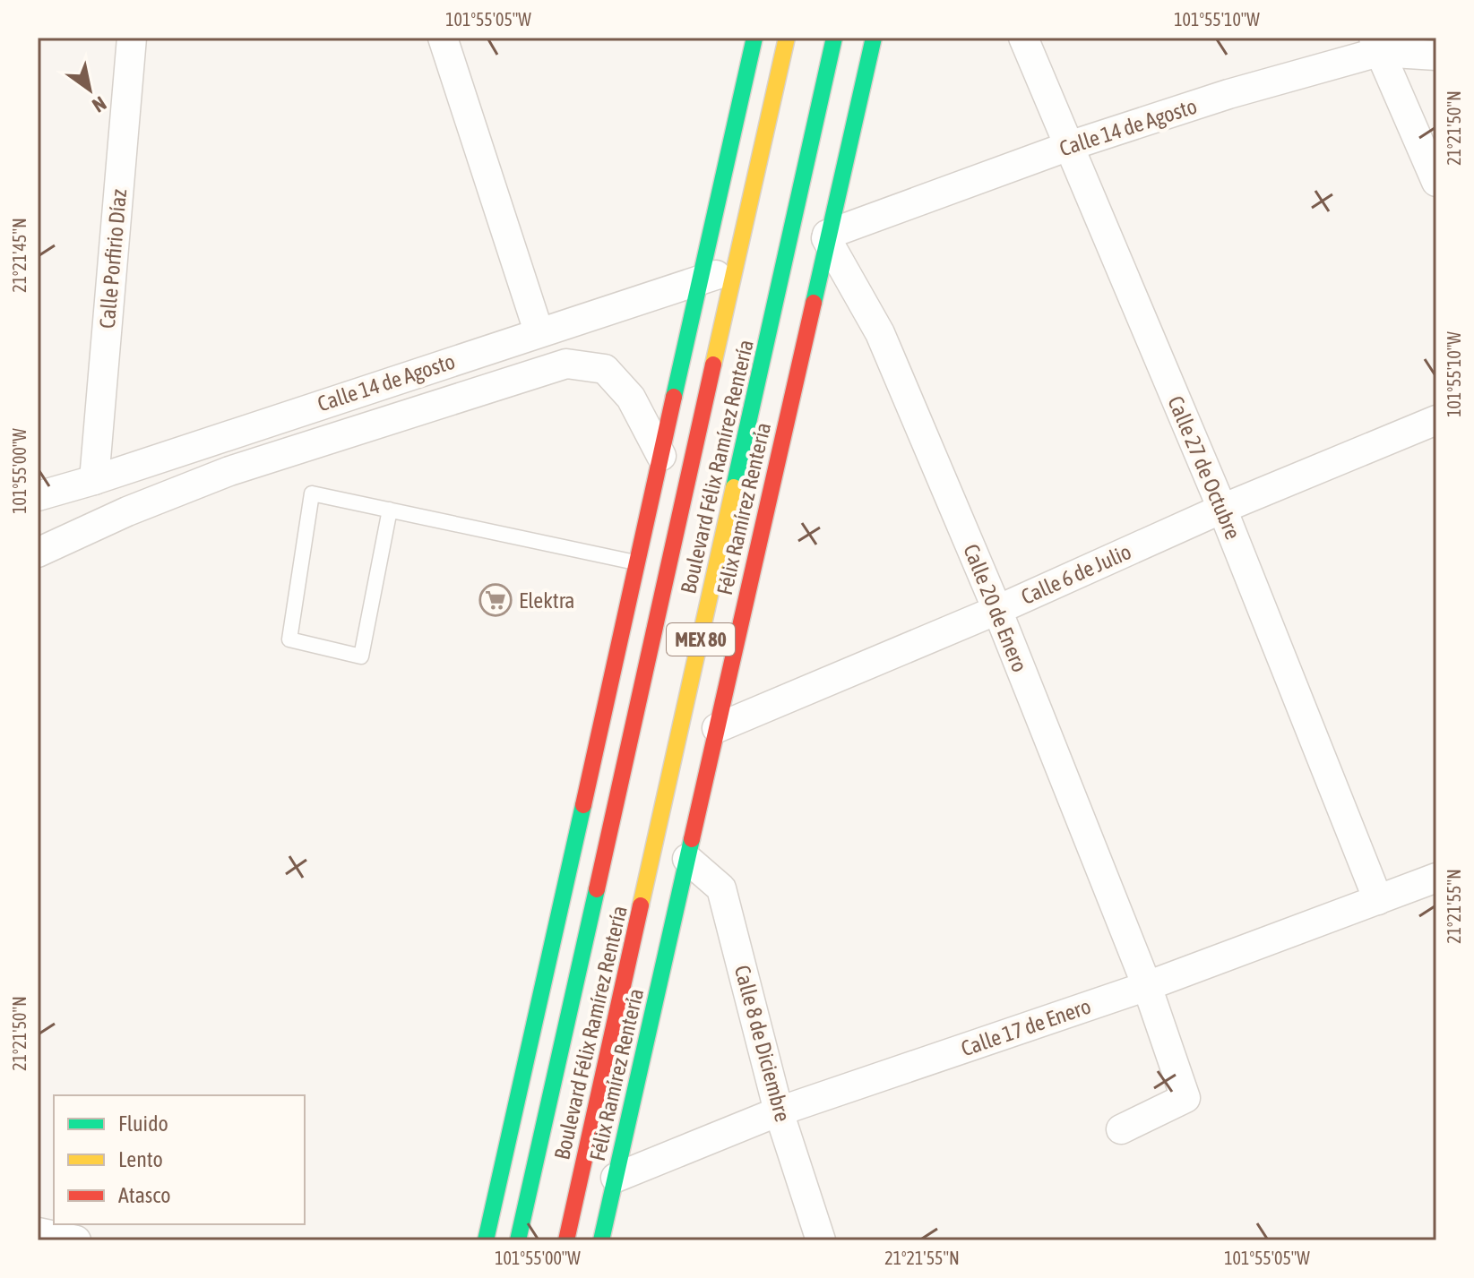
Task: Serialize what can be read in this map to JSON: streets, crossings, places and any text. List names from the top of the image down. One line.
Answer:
{"streets":{"main road":["Boulevard Félix Ramírez Rentería","Félix Ramírez Rentería","MEX 80"],"street":["Calle 14 de Agosto","Calle Porfirio Díaz","Calle 27 de Octubre","Calle 6 de Julio","Calle 20 de Enero","Calle 17 de Enero","Calle 8 de Diciembre"]},"crossings":[["Calle 14 de Agosto","Calle Porfirio Díaz"],["Calle 14 de Agosto","Boulevard Félix Ramírez Rentería"],["Calle 14 de Agosto","Calle 27 de Octubre"],["Calle 14 de Agosto","Félix Ramírez Rentería"],["Calle 14 de Agosto","Calle 20 de Enero"],["Calle 27 de Octubre","Calle 6 de Julio"],["Calle 27 de Octubre","Calle 17 de Enero"],["Félix Ramírez Rentería","Calle 6 de Julio"],["Félix Ramírez Rentería","Calle 20 de Enero"],["Félix Ramírez Rentería","Calle 17 de Enero"],["Félix Ramírez Rentería","Calle 8 de Diciembre"],["Calle 6 de Julio","Calle 20 de Enero"],["Calle 20 de Enero","Calle 17 de Enero"],["Calle 17 de Enero","Calle 8 de Diciembre"]],"places":{"supermarket":["Elektra"]},"legend":["Fluido","Lento","Atasco"],"north":"bottom right","coordinates":["101°55'05\"W","101°55'10\"W","21°21'50\"N","21°21'45\"N","101°55'00\"W","21°21'55\"N"]}
